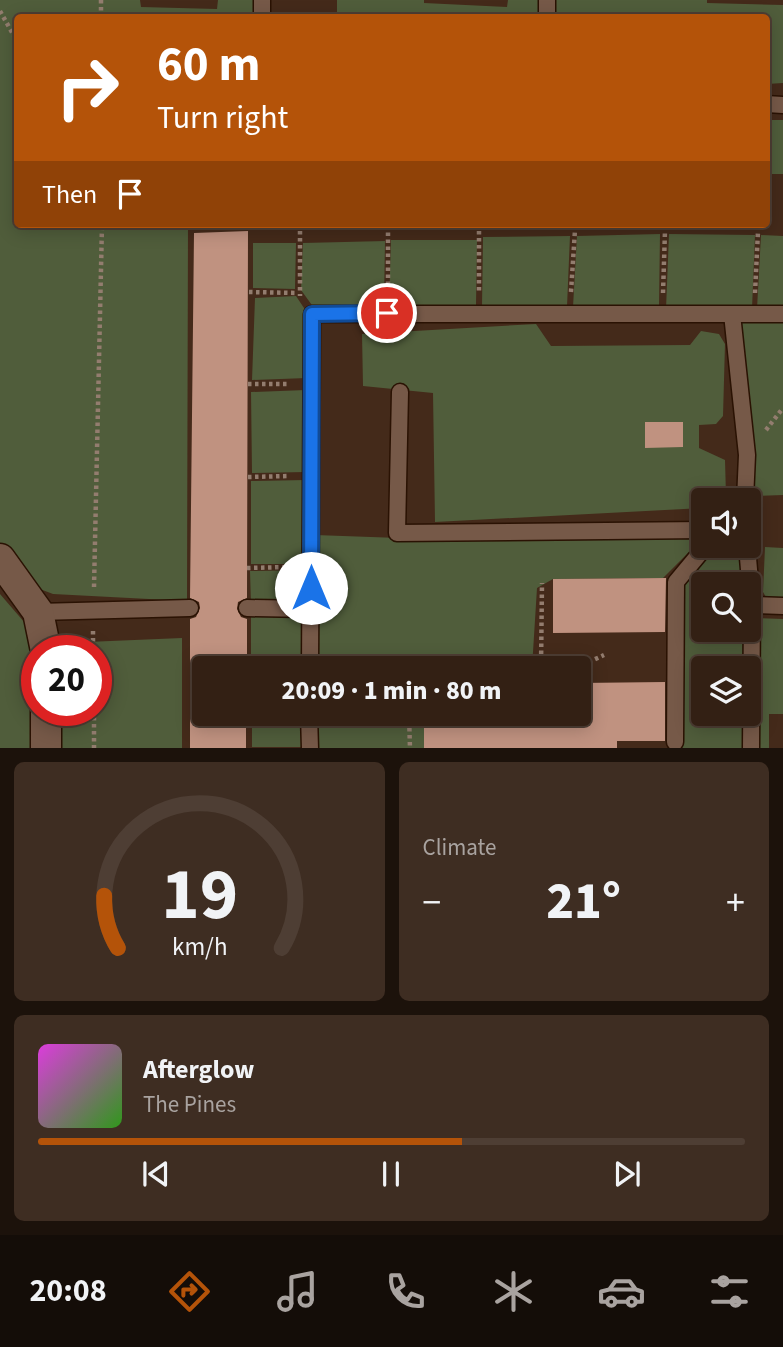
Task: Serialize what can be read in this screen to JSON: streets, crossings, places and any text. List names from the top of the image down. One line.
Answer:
{"page":{"turn":["60 m","Turn right"],"then":"Then","limit":"20","trip":"20:09 · 1 min · 80 m","tile":"Climate","heat":["−","21°","+"],"song":["Afterglow","The Pines"],"tabs":"20:08","gauge":["19","km/h"]}}
